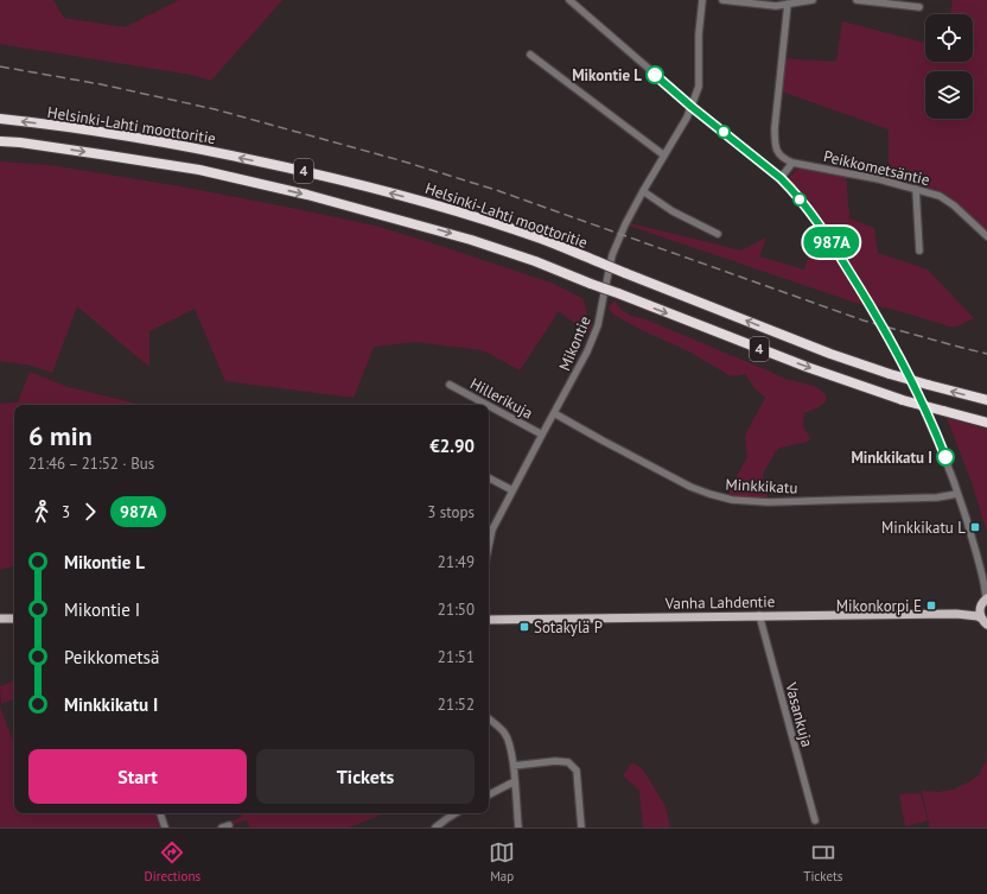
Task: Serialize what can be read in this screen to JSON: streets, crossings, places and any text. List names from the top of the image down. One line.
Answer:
{"streets":{"highway":["Helsinki-Lahti moottoritie","4"],"main road":["Vanha Lahdentie"],"street":["Peikkometsäntie","Mikontie","Hillerikuja","Minkkikatu","Vasankuja"]},"crossings":[["Mikontie","Hillerikuja"],["Mikontie","Minkkikatu"],["Vanha Lahdentie","Vasankuja"]],"places":{"other":["Mikontie L","Minkkikatu I"],"transit":["Minkkikatu L","Mikonkorpi E","Sotakylä P"]},"lines":["bus line 987A"],"page":{"on_map":"987A","heading":["6 min","21:46 – 21:52 · Bus","€2.90"],"legs":["3","987A","3 stops"],"list":[{"name":"Mikontie L","value":"21:49"},{"name":"Mikontie I","value":"21:50"},{"name":"Peikkometsä","value":"21:51"},{"name":"Minkkikatu I","value":"21:52"}],"buttons":["Start","Tickets"],"tabs":["Directions","Map","Tickets"]}}
